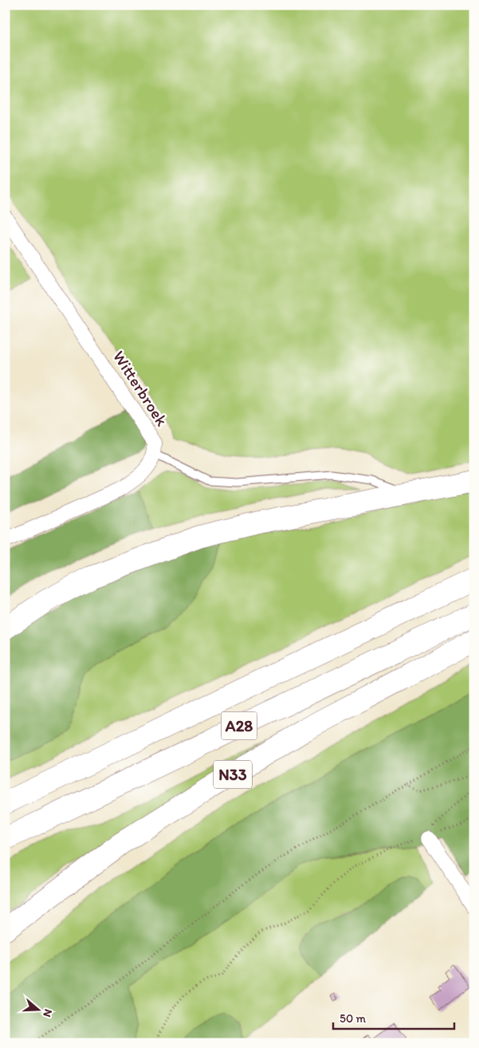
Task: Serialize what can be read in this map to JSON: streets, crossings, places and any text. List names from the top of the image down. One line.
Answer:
{"streets":{"highway":["A28","N33"],"street":["Witterbroek"]},"scale_bar":"50 m","north":"right"}
